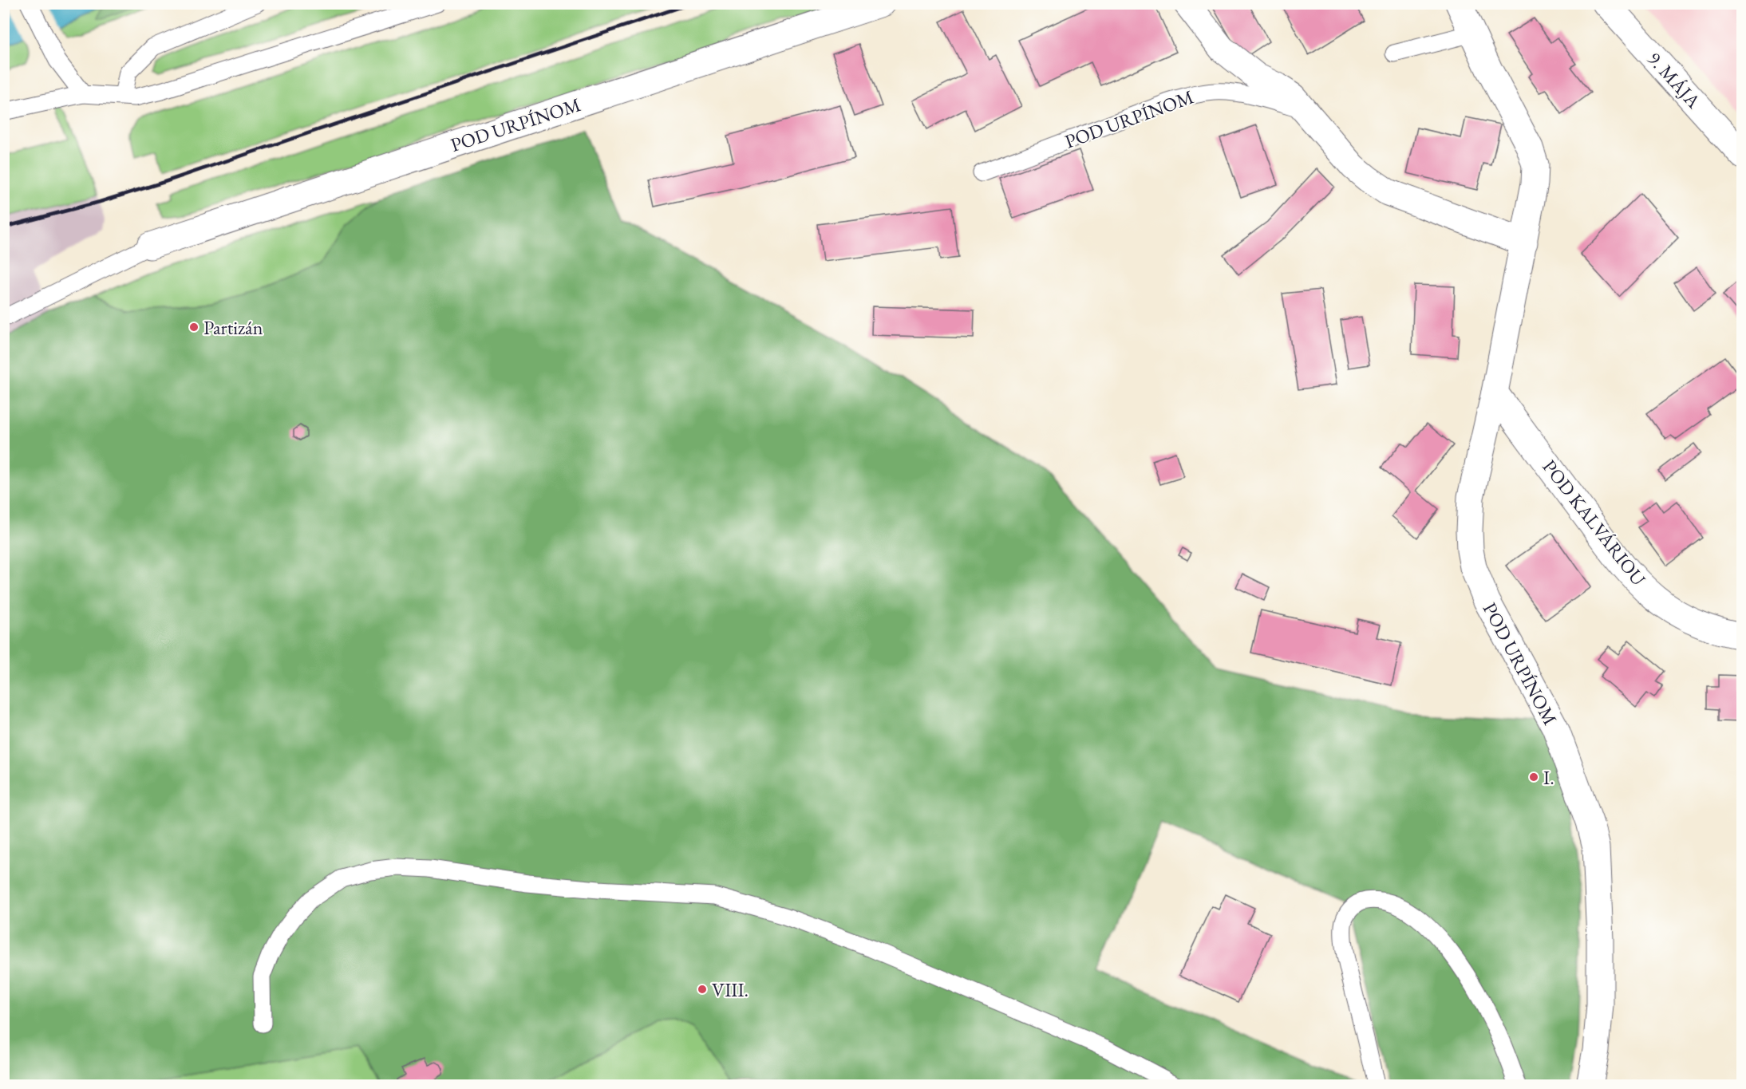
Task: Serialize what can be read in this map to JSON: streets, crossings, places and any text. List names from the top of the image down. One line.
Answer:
{"streets":{"street":["9. MÁJA","POD URPÍNOM","POD KALVÁRIOU"]},"crossings":[["POD URPÍNOM","POD KALVÁRIOU"]],"places":["Partizán","I.","VIII."]}
